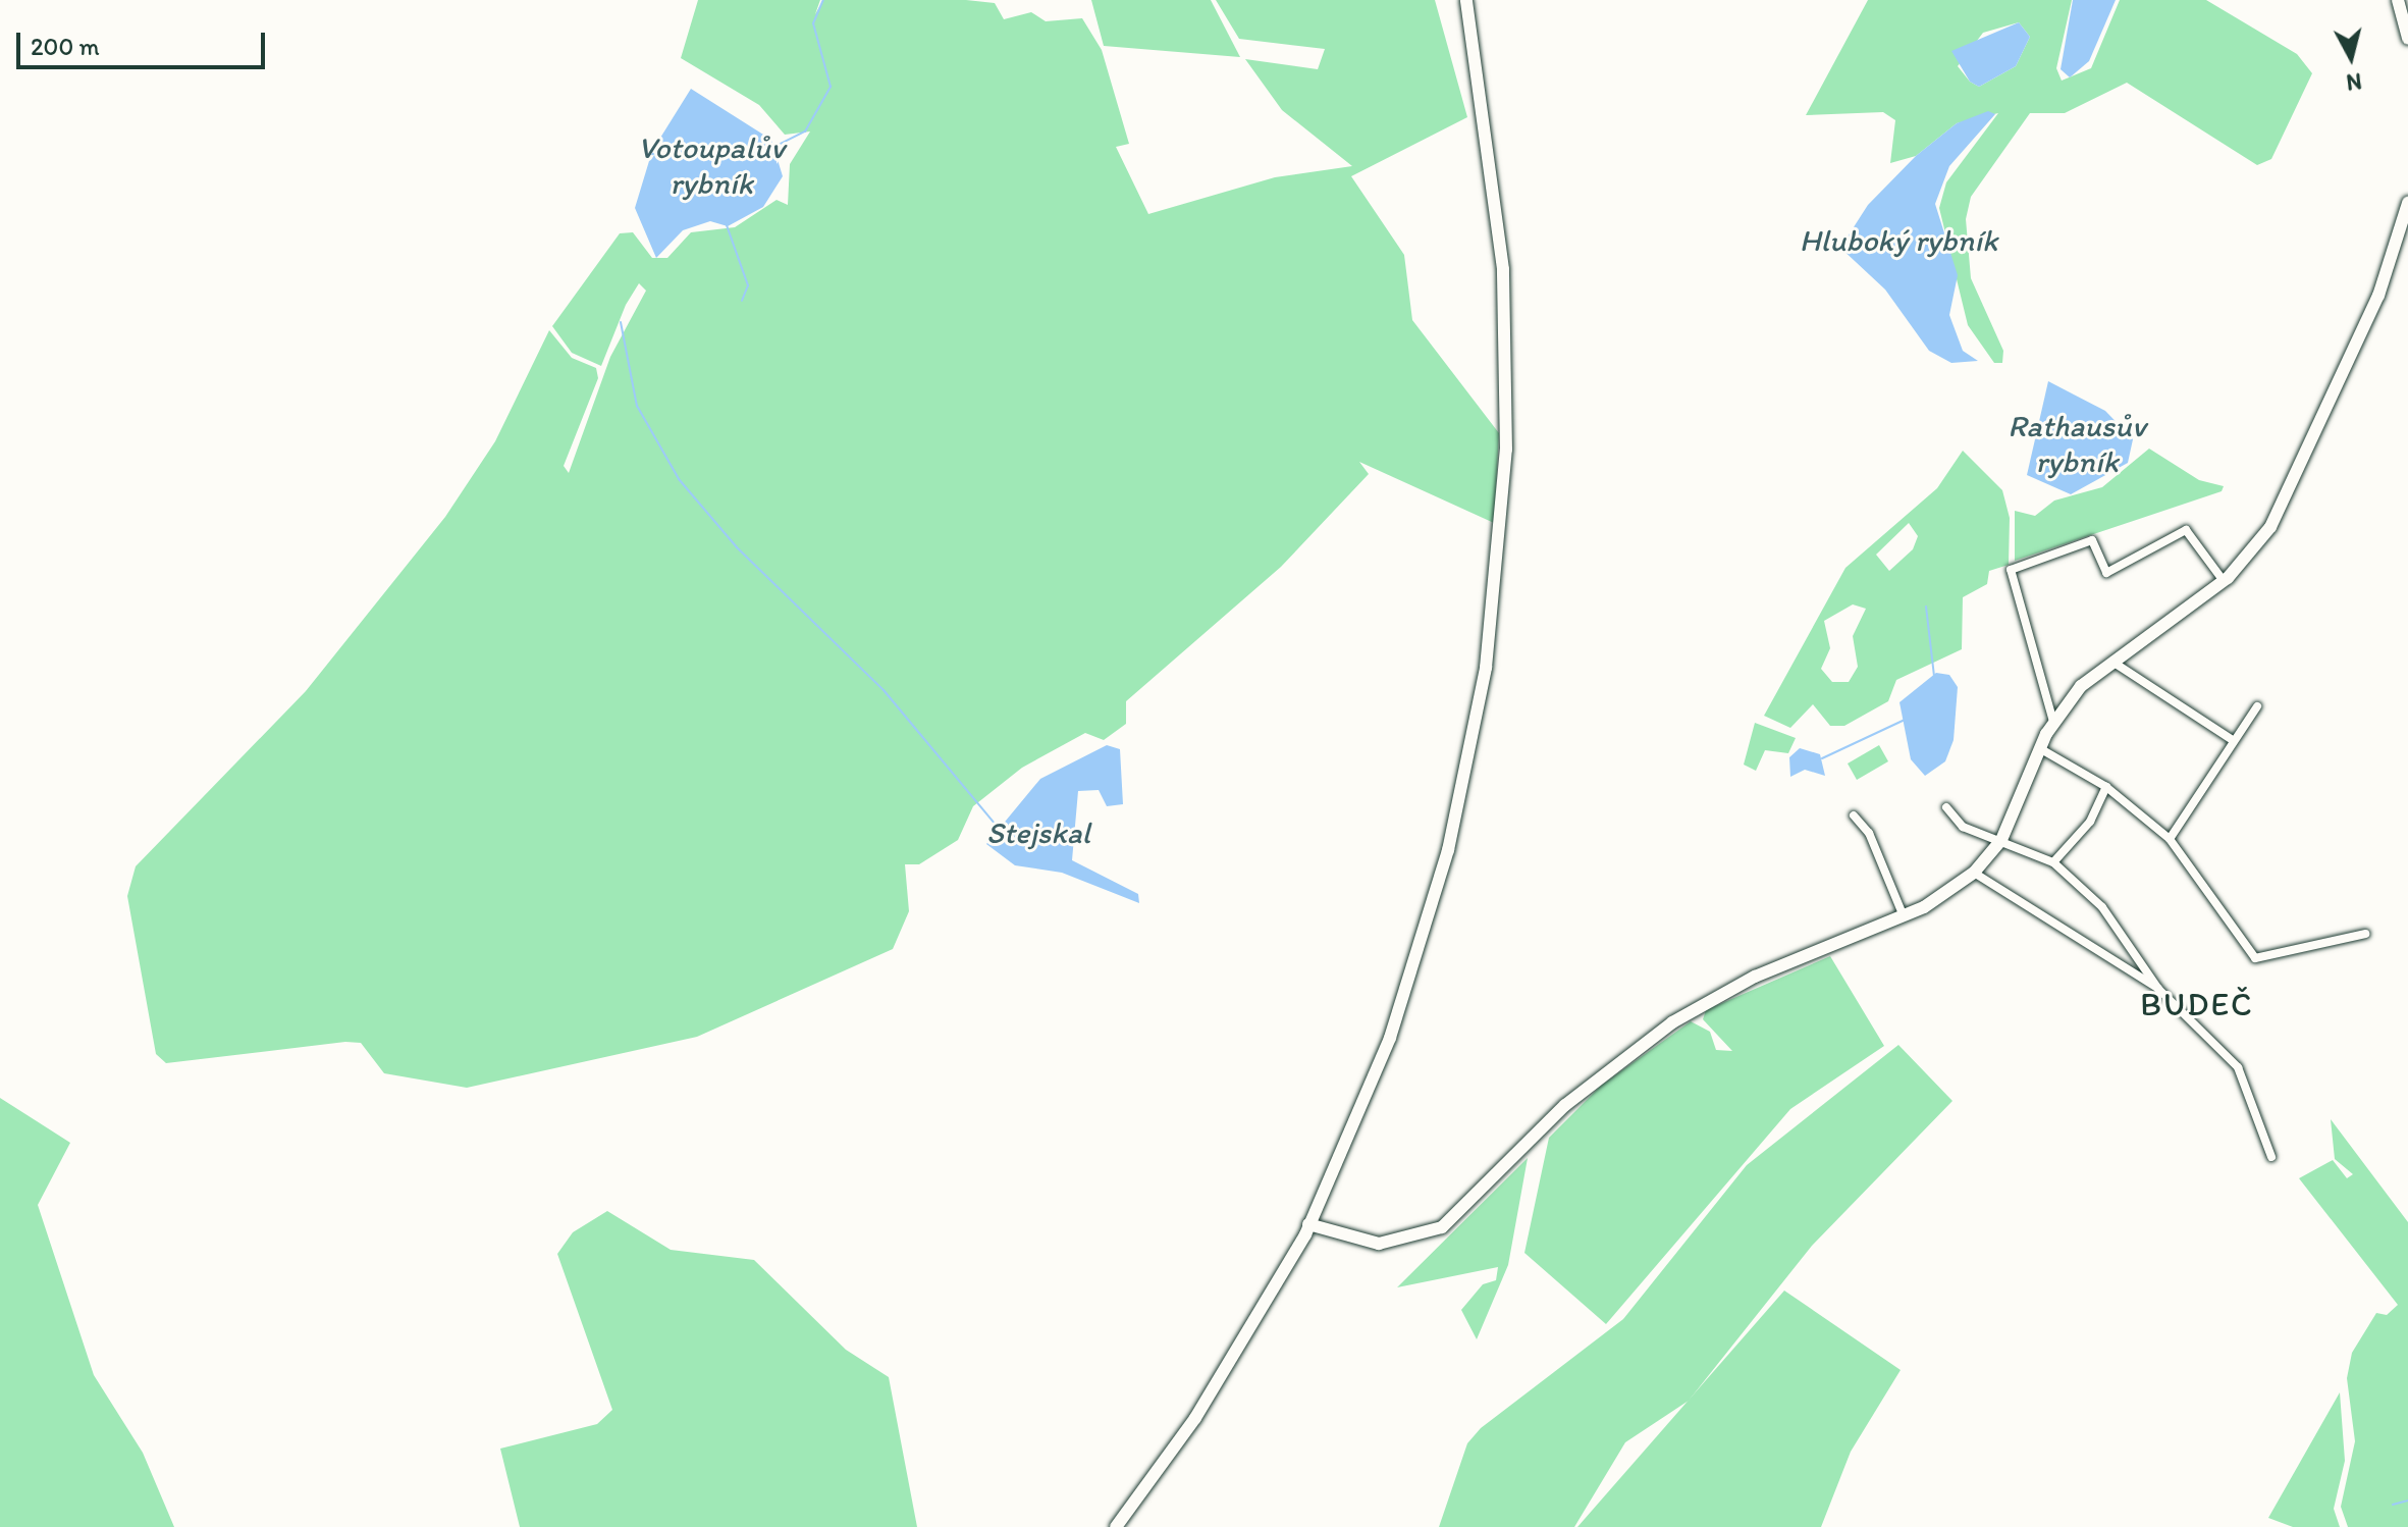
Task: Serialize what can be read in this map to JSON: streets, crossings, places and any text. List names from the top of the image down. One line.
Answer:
{"districts":["BUDEČ"],"water":["Votoupalův rybník","Hluboký rybník","Rathausův rybník","Stejskal"],"scale_bar":"200 m","north":"bottom"}
